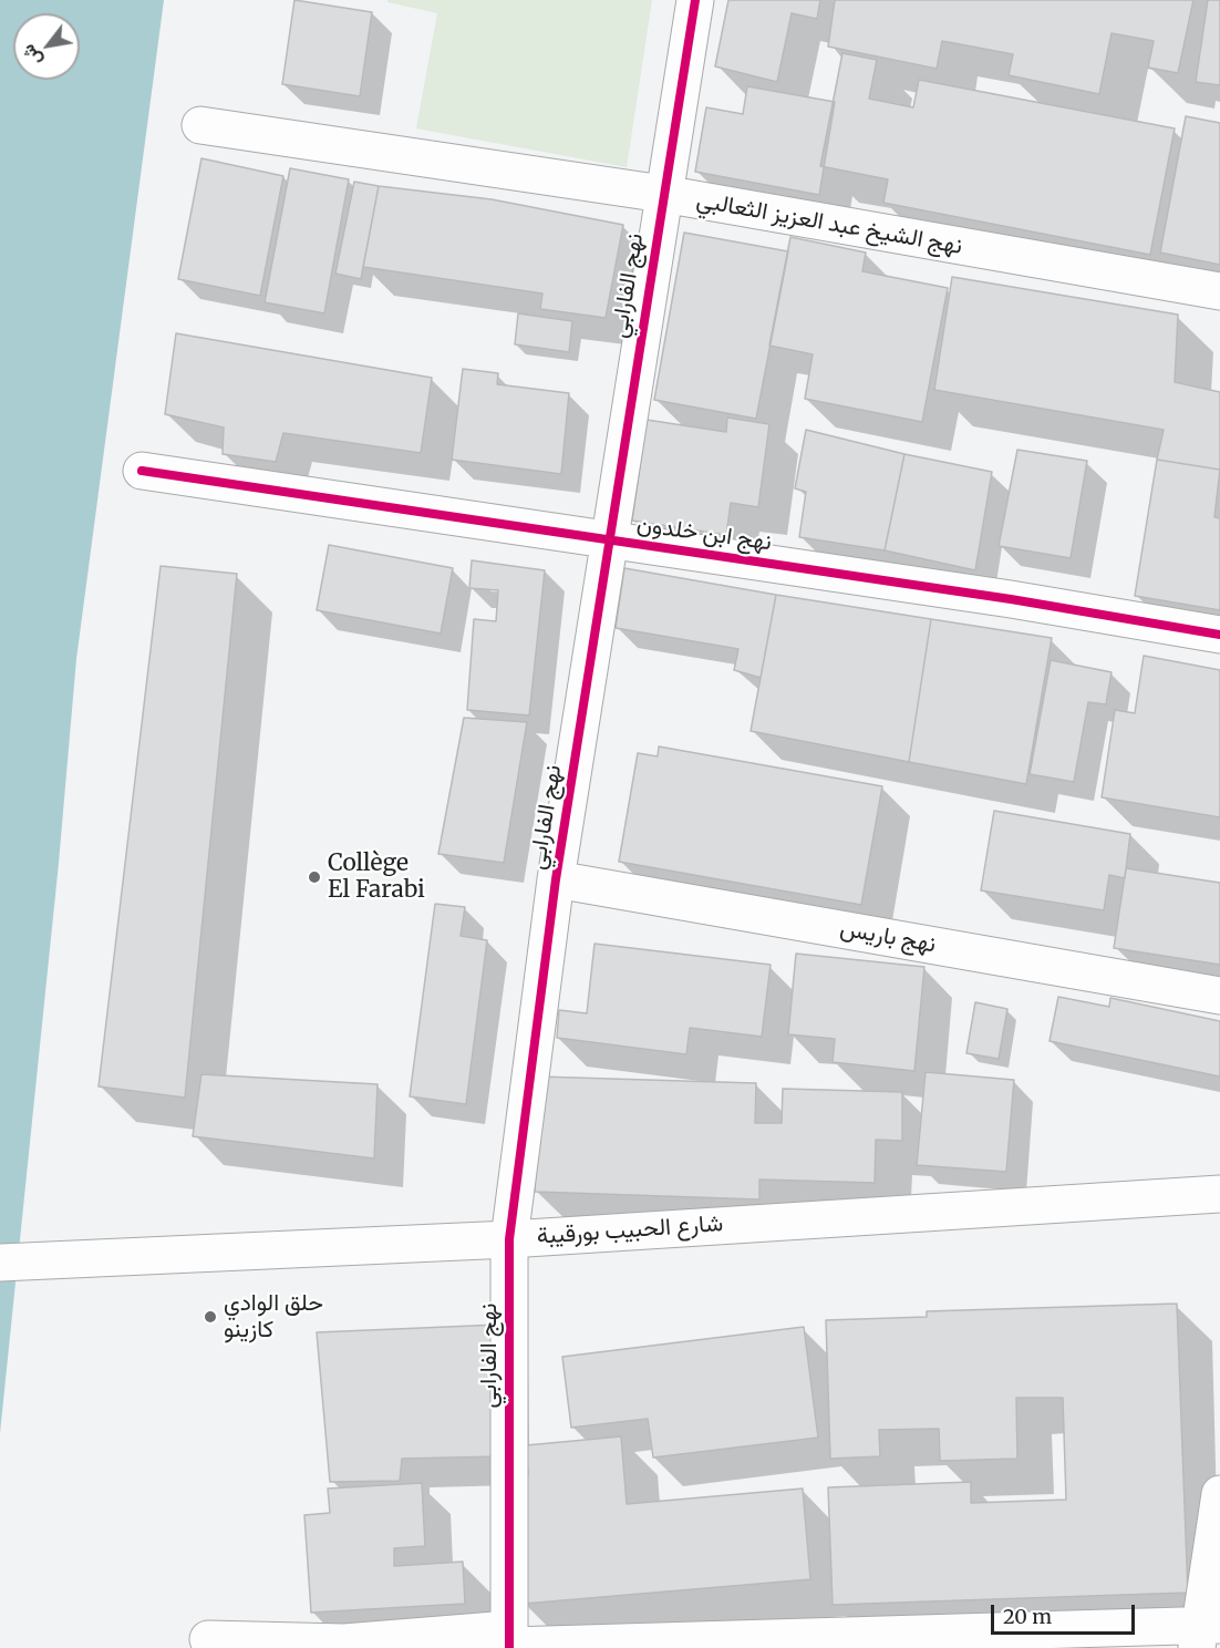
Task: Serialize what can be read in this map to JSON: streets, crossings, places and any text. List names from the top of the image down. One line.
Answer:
{"streets":{"street":["نهج الشيخ عبد العزيز الثعالبي","نهج الفارابي","نهج ابن خلدون","نهج باريس","شارع الحبيب بورقيبة"]},"crossings":[["نهج الشيخ عبد العزيز الثعالبي","نهج الفارابي"],["نهج الفارابي","نهج ابن خلدون"],["نهج الفارابي","نهج باريس"],["نهج الفارابي","شارع الحبيب بورقيبة"]],"places":["Collège El Farabi","حلق الوادي كازينو"],"scale_bar":"20 m","north":"bottom left"}
